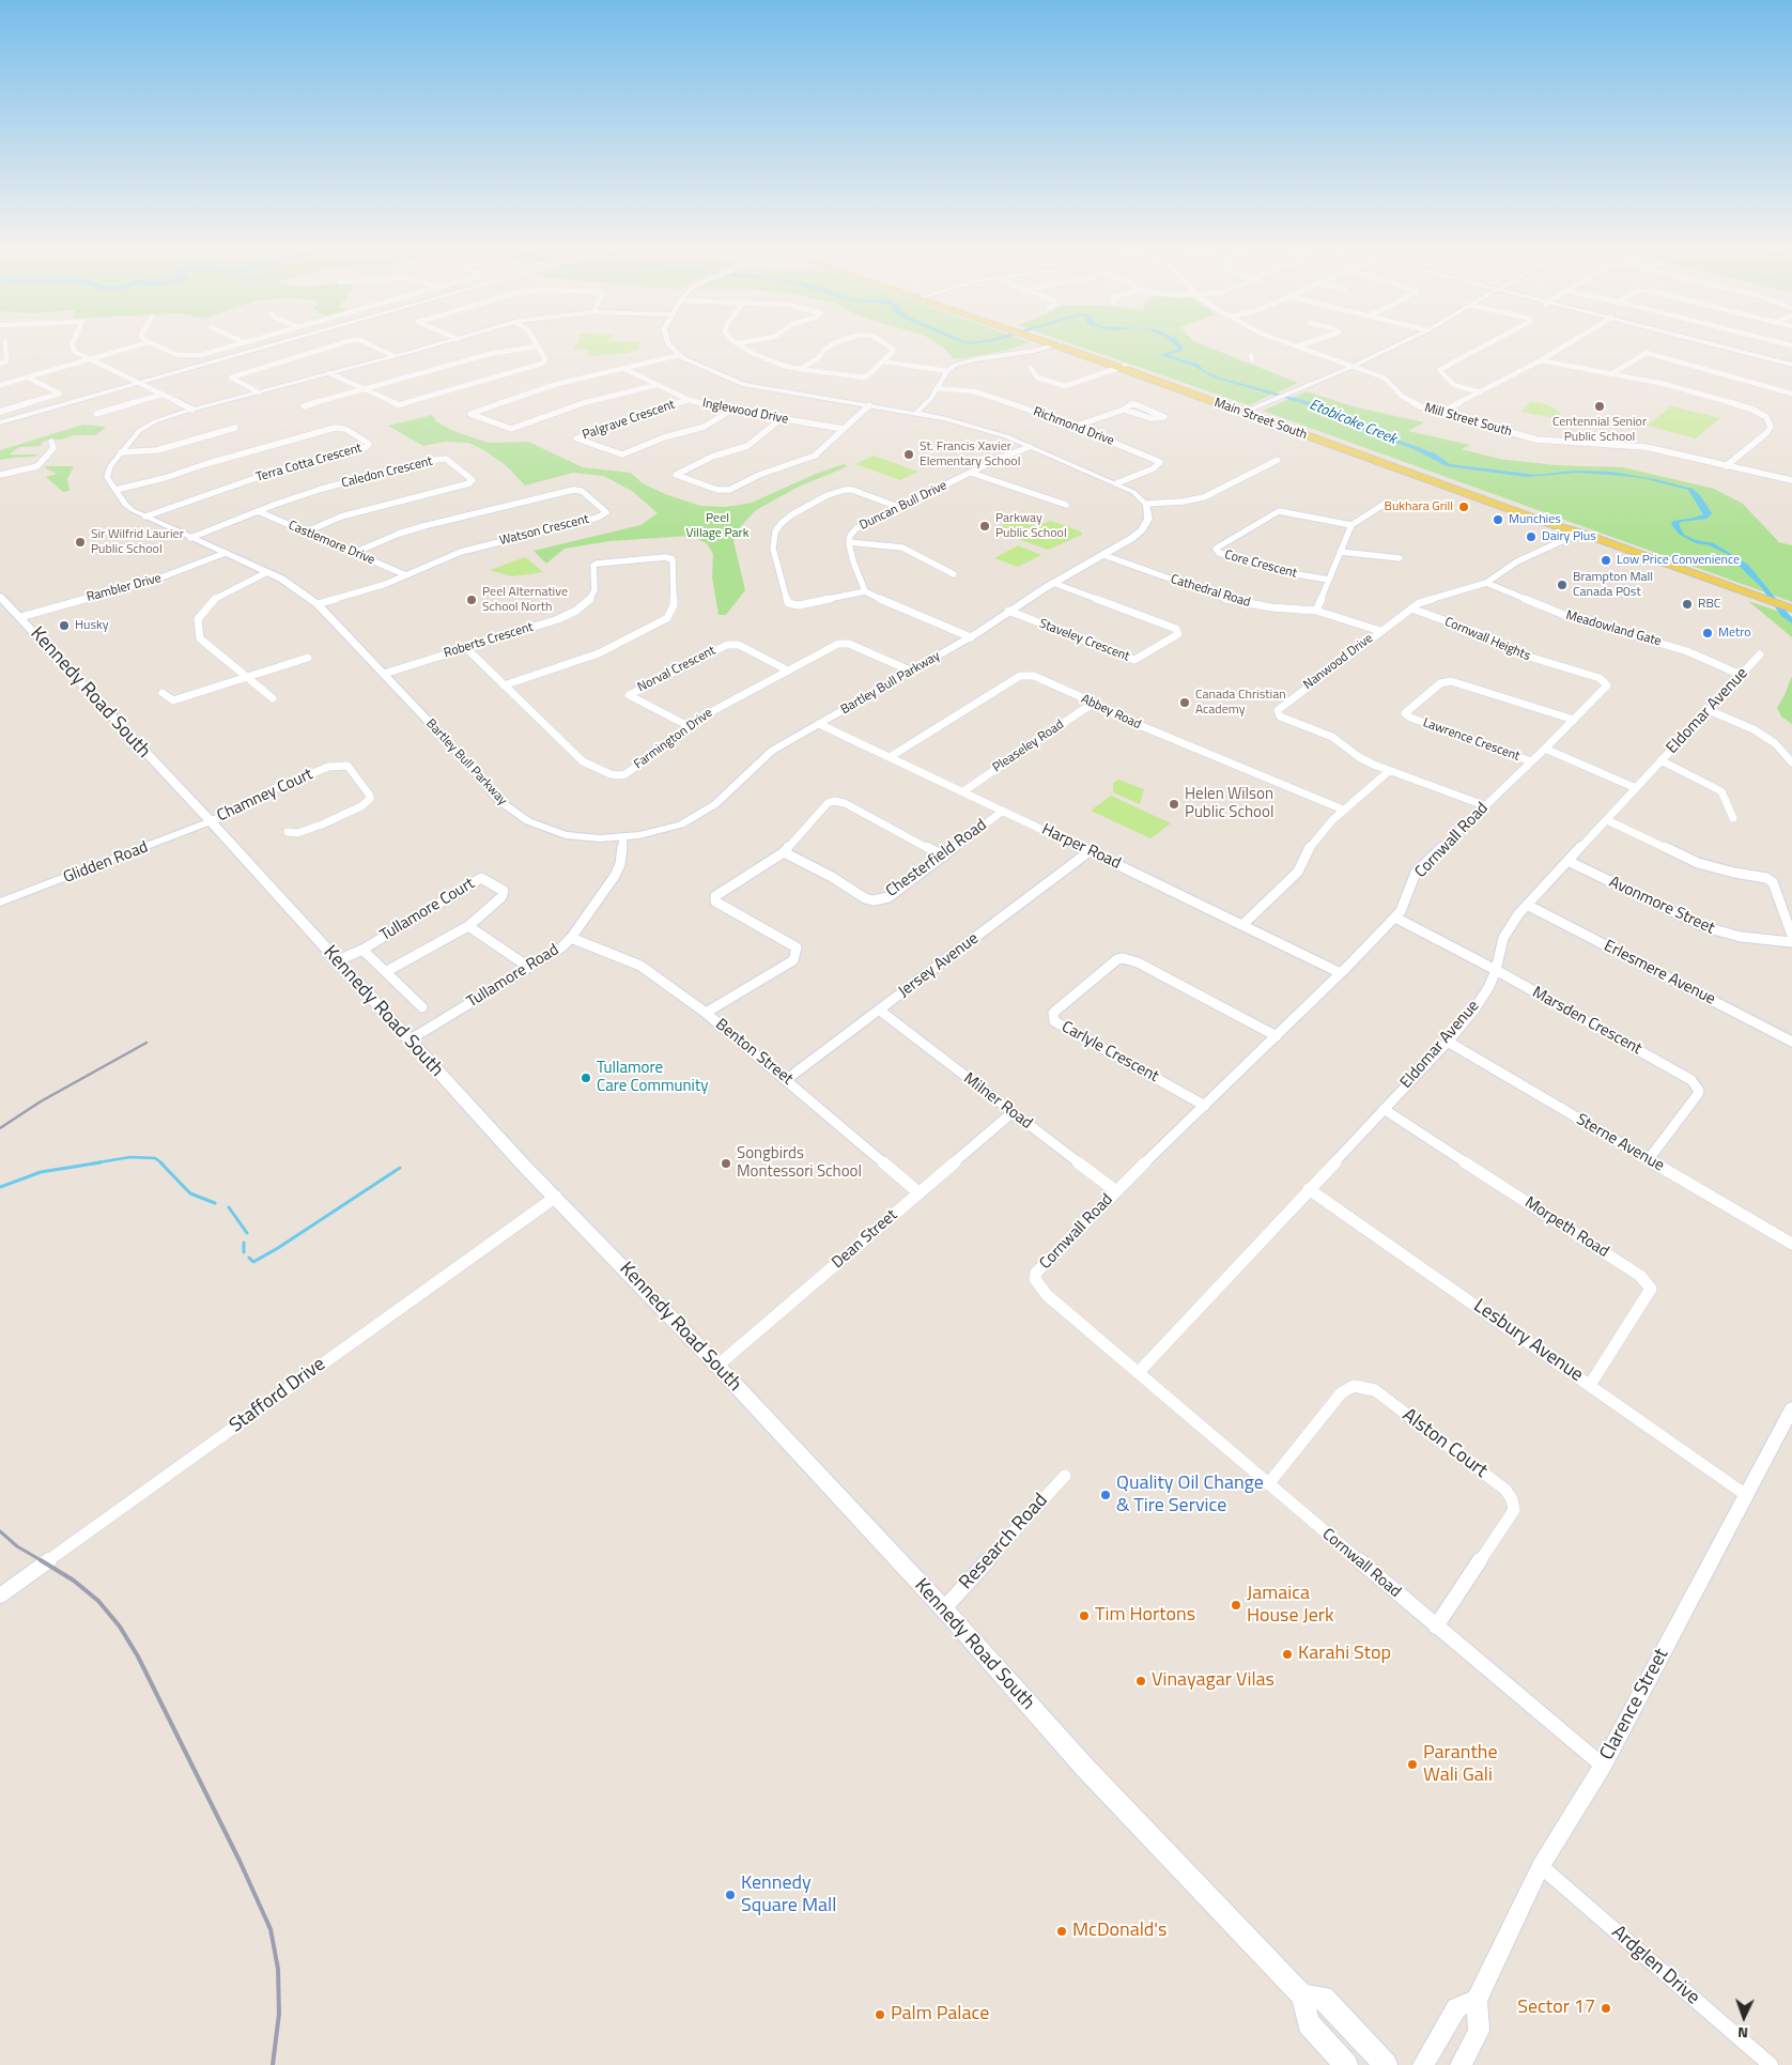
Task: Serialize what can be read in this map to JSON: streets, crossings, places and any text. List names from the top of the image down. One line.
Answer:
{"streets":{"main road":["Main Street South","Kennedy Road South"],"street":["Inglewood Drive","Palgrave Crescent","Mill Street South","Richmond Drive","Terra Cotta Crescent","Caledon Crescent","Duncan Bull Drive","Watson Crescent","Castlemore Drive","Core Crescent","Rambler Drive","Cathedral Road","Meadowland Gate","Cornwall Heights","Roberts Crescent","Staveley Crescent","Nanwood Drive","Norval Crescent","Bartley Bull Parkway","Eldomar Avenue","Abbey Road","Farmington Drive","Lawrence Crescent","Pleaseley Road","Chamney Court","Cornwall Road","Harper Road","Chesterfield Road","Glidden Road","Avonmore Street","Tullamore Court","Jersey Avenue","Erlesmere Avenue","Tullamore Road","Marsden Crescent","Benton Street","Carlyle Crescent","Milner Road","Sterne Avenue","Morpeth Road","Dean Street","Lesbury Avenue","Stafford Drive","Alston Court","Research Road","Clarence Street","Ardglen Drive"]},"crossings":[["Inglewood Drive","Palgrave Crescent"],["Main Street South","Nanwood Drive"],["Terra Cotta Crescent","Bartley Bull Parkway"],["Caledon Crescent","Castlemore Drive"],["Caledon Crescent","Bartley Bull Parkway"],["Watson Crescent","Castlemore Drive"],["Watson Crescent","Bartley Bull Parkway"],["Rambler Drive","Bartley Bull Parkway"],["Rambler Drive","Kennedy Road South"],["Cathedral Road","Nanwood Drive"],["Cathedral Road","Bartley Bull Parkway"],["Meadowland Gate","Nanwood Drive"],["Meadowland Gate","Eldomar Avenue"],["Cornwall Heights","Nanwood Drive"],["Cornwall Heights","Lawrence Crescent"],["Cornwall Heights","Cornwall Road"],["Roberts Crescent","Bartley Bull Parkway"],["Roberts Crescent","Farmington Drive"],["Staveley Crescent","Bartley Bull Parkway"],["Nanwood Drive","Cornwall Road"],["Norval Crescent","Farmington Drive"],["Bartley Bull Parkway","Farmington Drive"],["Bartley Bull Parkway","Harper Road"],["Bartley Bull Parkway","Tullamore Road"],["Kennedy Road South","Chamney Court"],["Kennedy Road South","Glidden Road"],["Kennedy Road South","Tullamore Court"],["Kennedy Road South","Tullamore Road"],["Kennedy Road South","Dean Street"],["Kennedy Road South","Stafford Drive"],["Kennedy Road South","Research Road"],["Eldomar Avenue","Cornwall Road"],["Eldomar Avenue","Avonmore Street"],["Eldomar Avenue","Erlesmere Avenue"],["Eldomar Avenue","Marsden Crescent"],["Eldomar Avenue","Sterne Avenue"],["Eldomar Avenue","Morpeth Road"],["Eldomar Avenue","Lesbury Avenue"],["Abbey Road","Pleaseley Road"],["Abbey Road","Harper Road"],["Lawrence Crescent","Cornwall Road"],["Pleaseley Road","Harper Road"],["Chamney Court","Glidden Road"],["Cornwall Road","Harper Road"],["Cornwall Road","Marsden Crescent"],["Cornwall Road","Carlyle Crescent"],["Cornwall Road","Milner Road"],["Cornwall Road","Alston Court"],["Cornwall Road","Clarence Street"],["Harper Road","Chesterfield Road"],["Harper Road","Jersey Avenue"],["Jersey Avenue","Benton Street"],["Jersey Avenue","Milner Road"],["Tullamore Road","Benton Street"],["Marsden Crescent","Sterne Avenue"],["Benton Street","Dean Street"],["Milner Road","Dean Street"],["Morpeth Road","Lesbury Avenue"],["Lesbury Avenue","Clarence Street"],["Clarence Street","Ardglen Drive"]],"water":["Etobicoke Creek"],"parks":["Peel Village Park"],"places":["Centennial Senior Public School","St. Francis Xavier Elementary School","Bukhara Grill","Munchies","Parkway Public School","Dairy Plus","Sir Wilfrid Laurier Public School","Low Price Convenience","Brampton Mall Canada P0st","Peel Alternative School North","RBC","Husky","Metro","Canada Christian Academy","Helen Wilson Public School","Tullamore Care Community","Songbirds Montessori School","Quality Oil Change & Tire Service","Jamaica House Jerk","Tim Hortons","Karahi Stop","Vinayagar Vilas","Paranthe Wali Gali","Kennedy Square Mall","McDonald's","Sector 17","Palm Palace"],"north":"bottom"}
